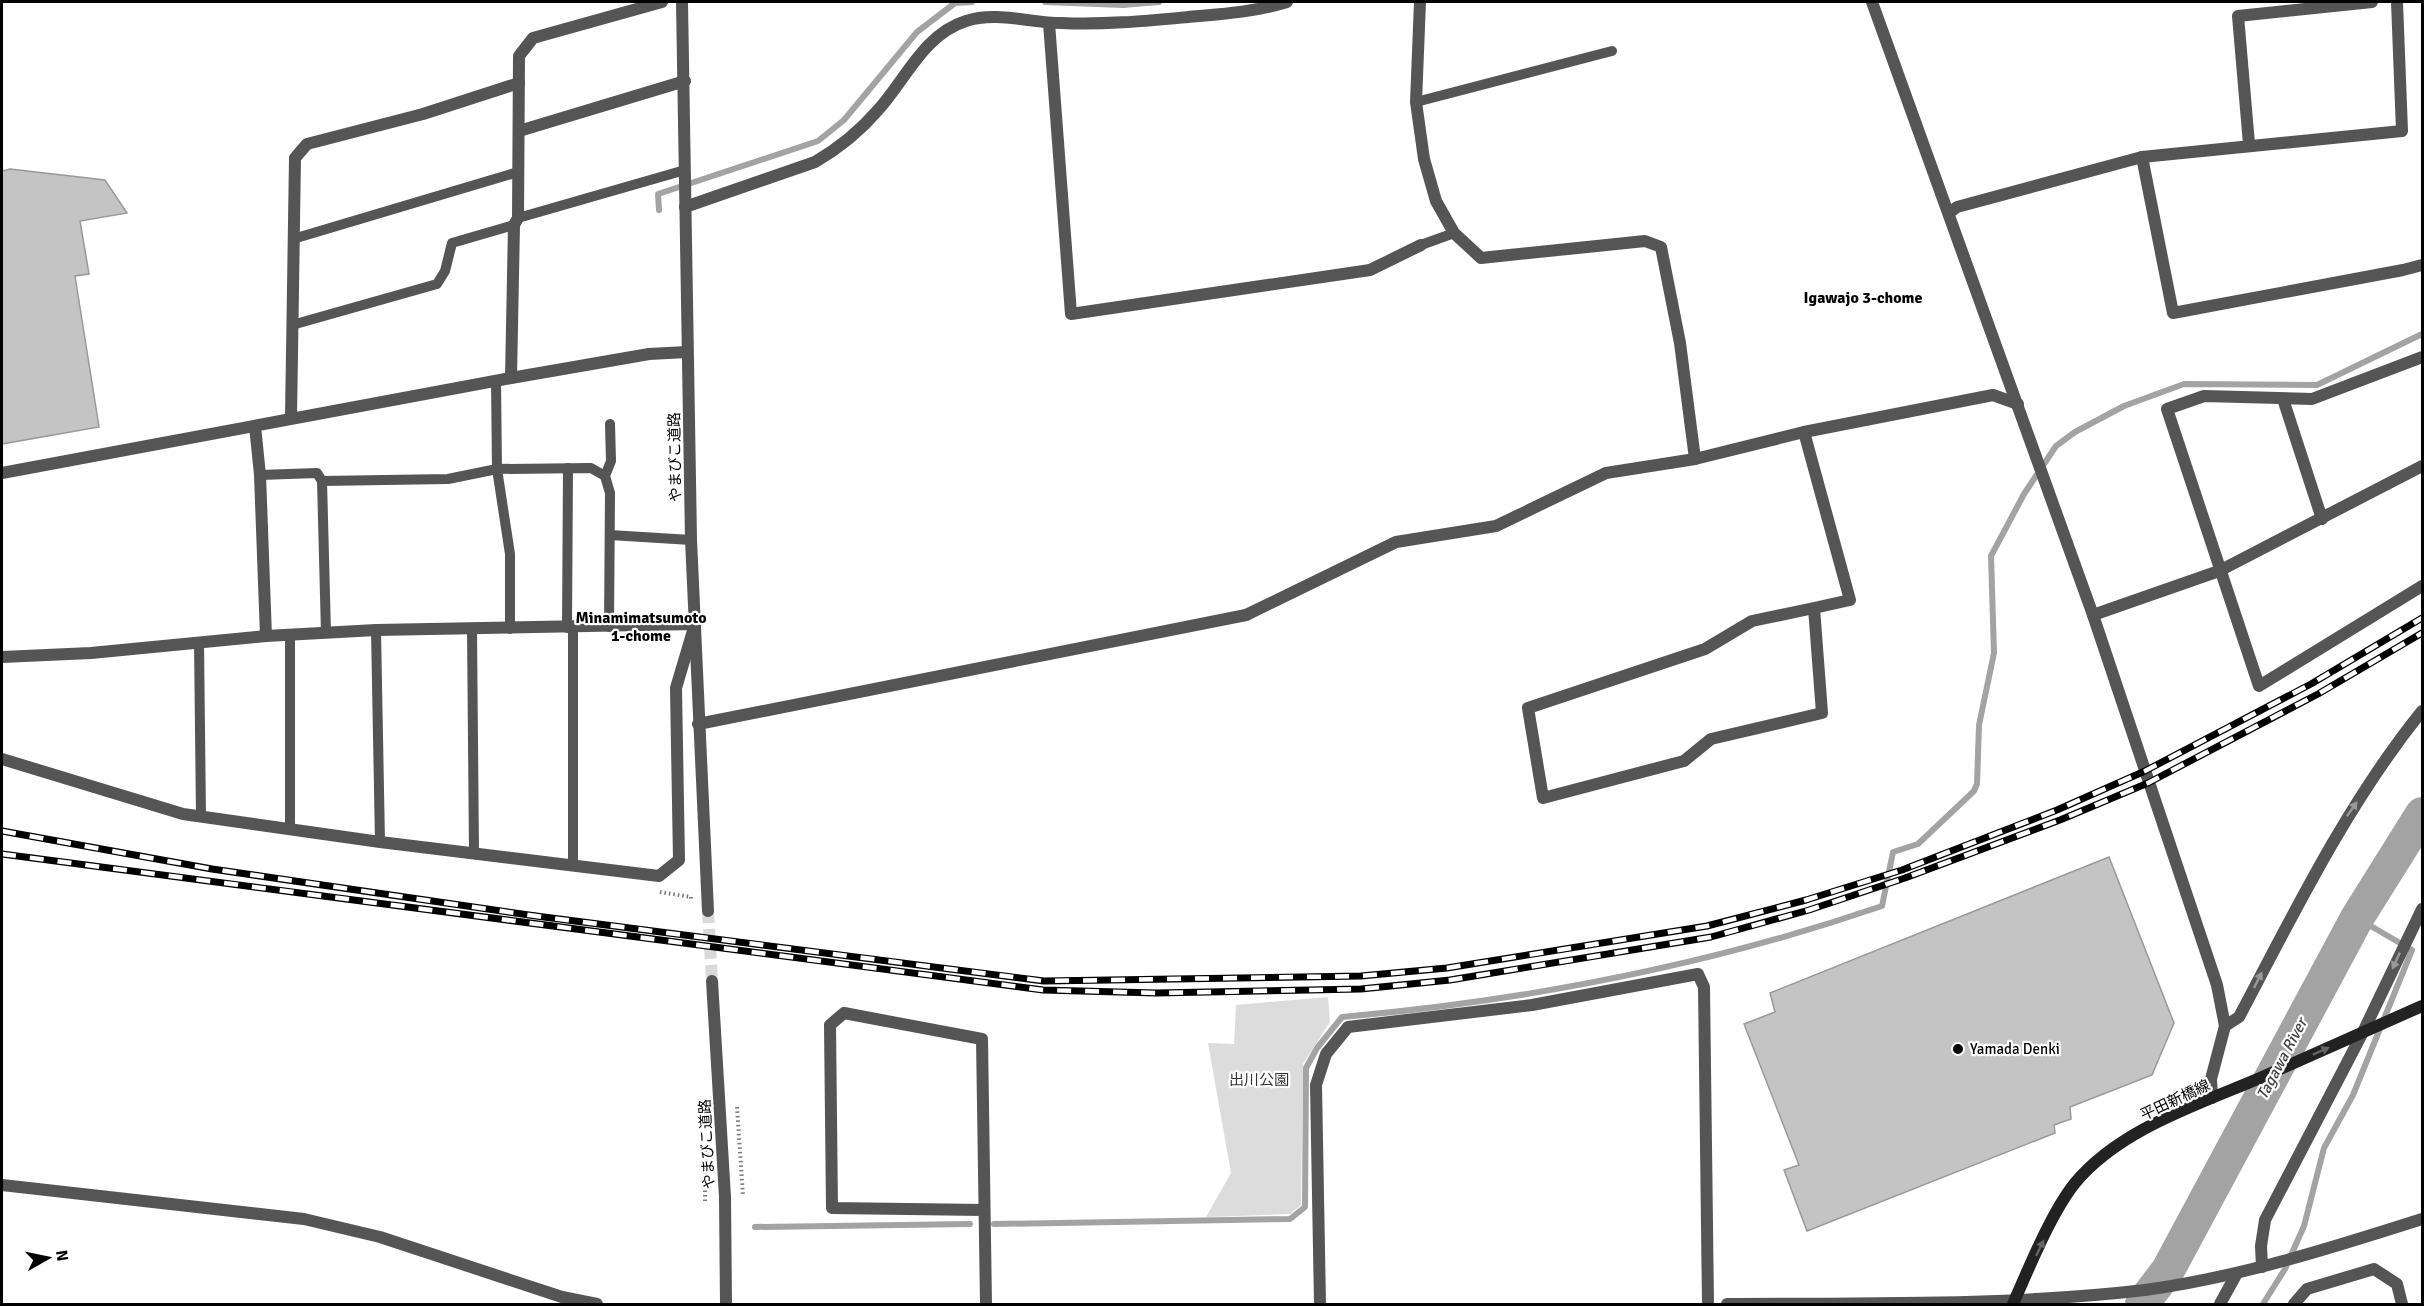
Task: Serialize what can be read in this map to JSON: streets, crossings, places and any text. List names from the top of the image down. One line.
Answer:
{"streets":{"main road":["平田新橋線"],"street":["やまびこ道路"]},"one_way":["平田新橋線"],"districts":["Igawajo 3-chome","Minamimatsumoto 1-chome"],"water":["Tagawa River"],"parks":["出川公園"],"places":["Yamada Denki"],"north":"right"}
